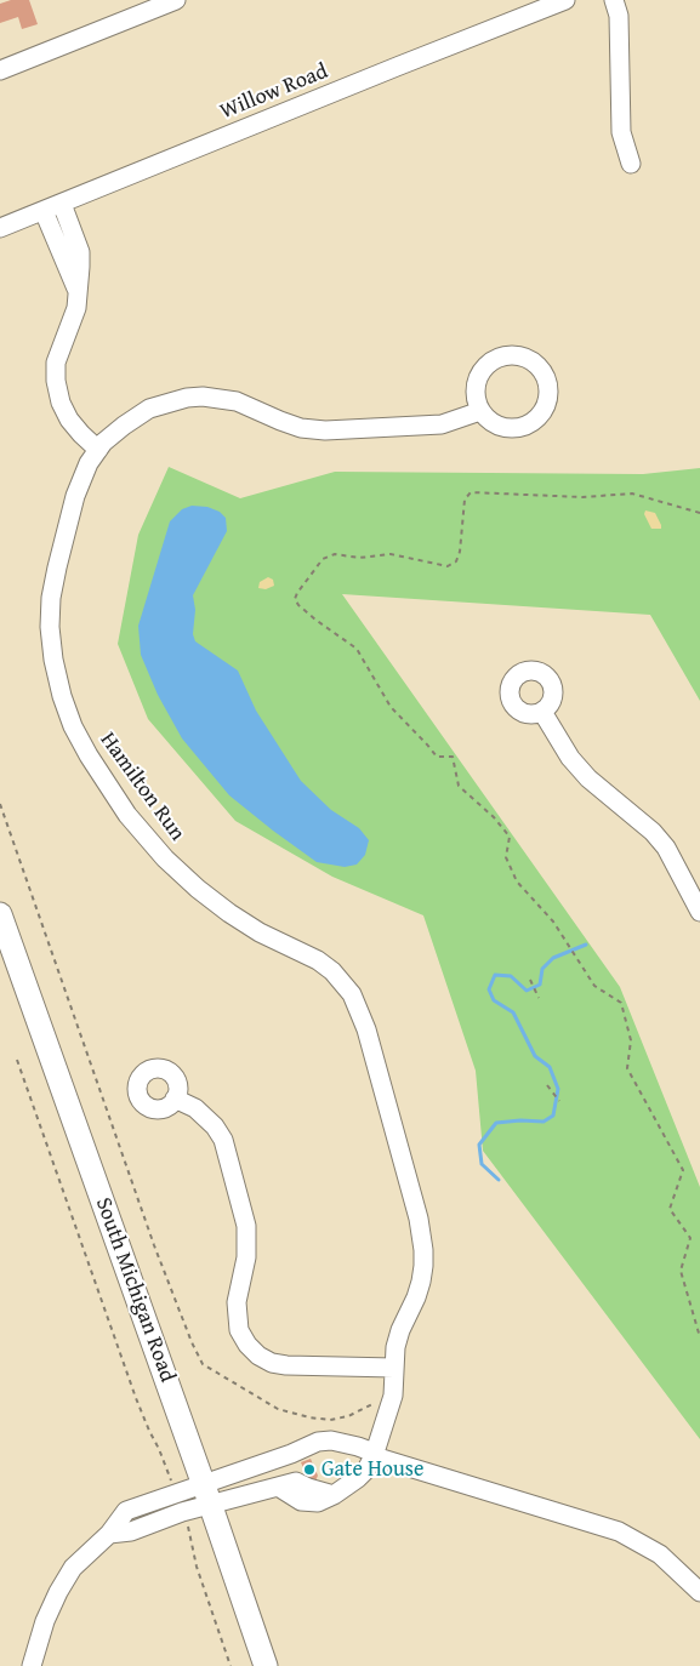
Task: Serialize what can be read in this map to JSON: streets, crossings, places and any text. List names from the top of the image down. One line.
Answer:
{"streets":{"main road":["South Michigan Road"],"street":["Willow Road","Hamilton Run"]},"places":["Gate House"]}
